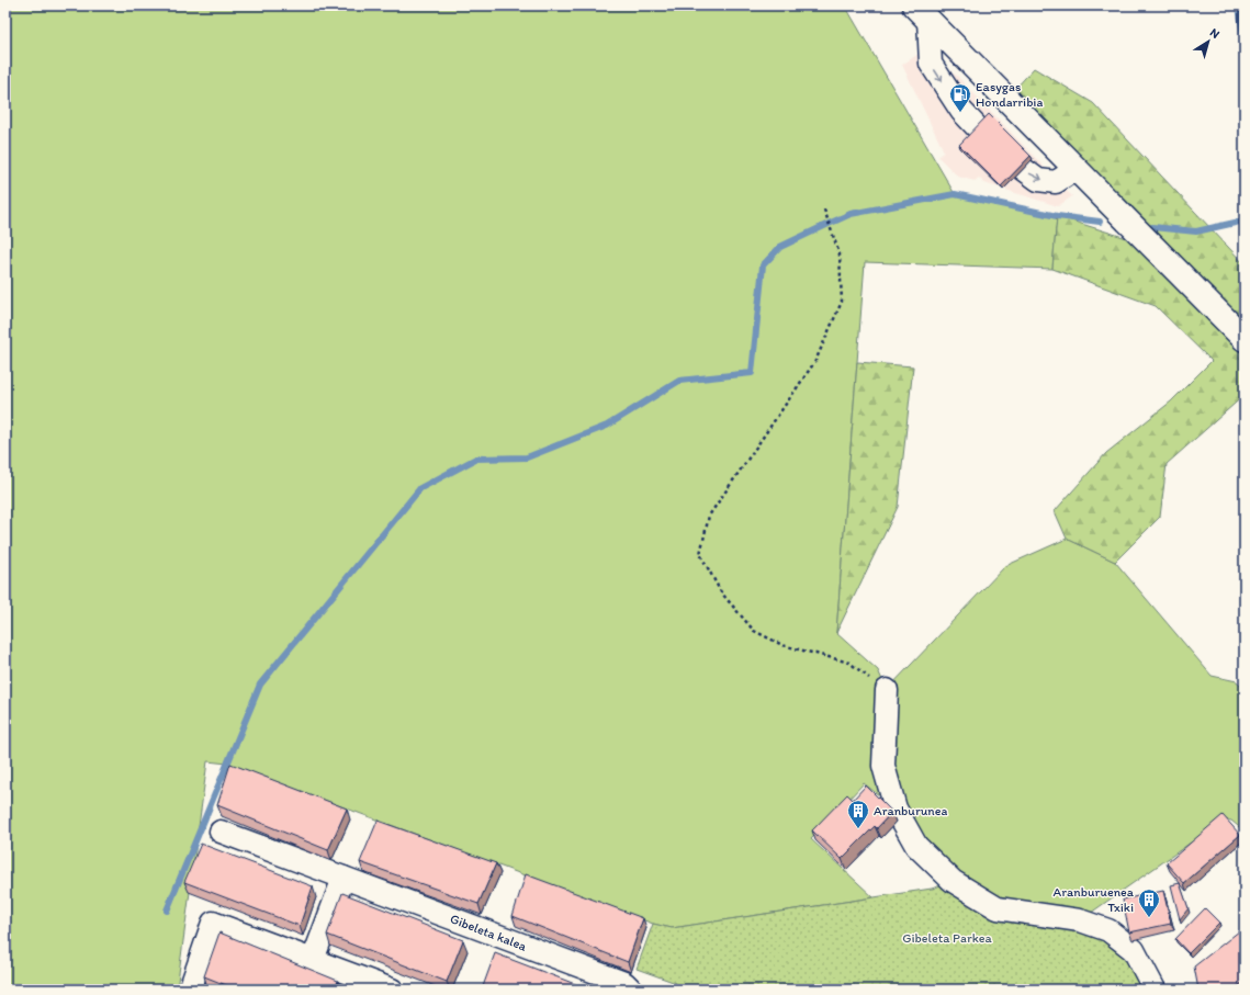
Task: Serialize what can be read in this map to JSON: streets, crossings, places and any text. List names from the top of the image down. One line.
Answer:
{"streets":{"street":["Gibeleta kalea"]},"parks":["Gibeleta Parkea"],"places":{"fuel station":["Easygas Hondarribia"],"building":["Aranburunea","Aranburuenea Txiki"]},"north":"top right"}
